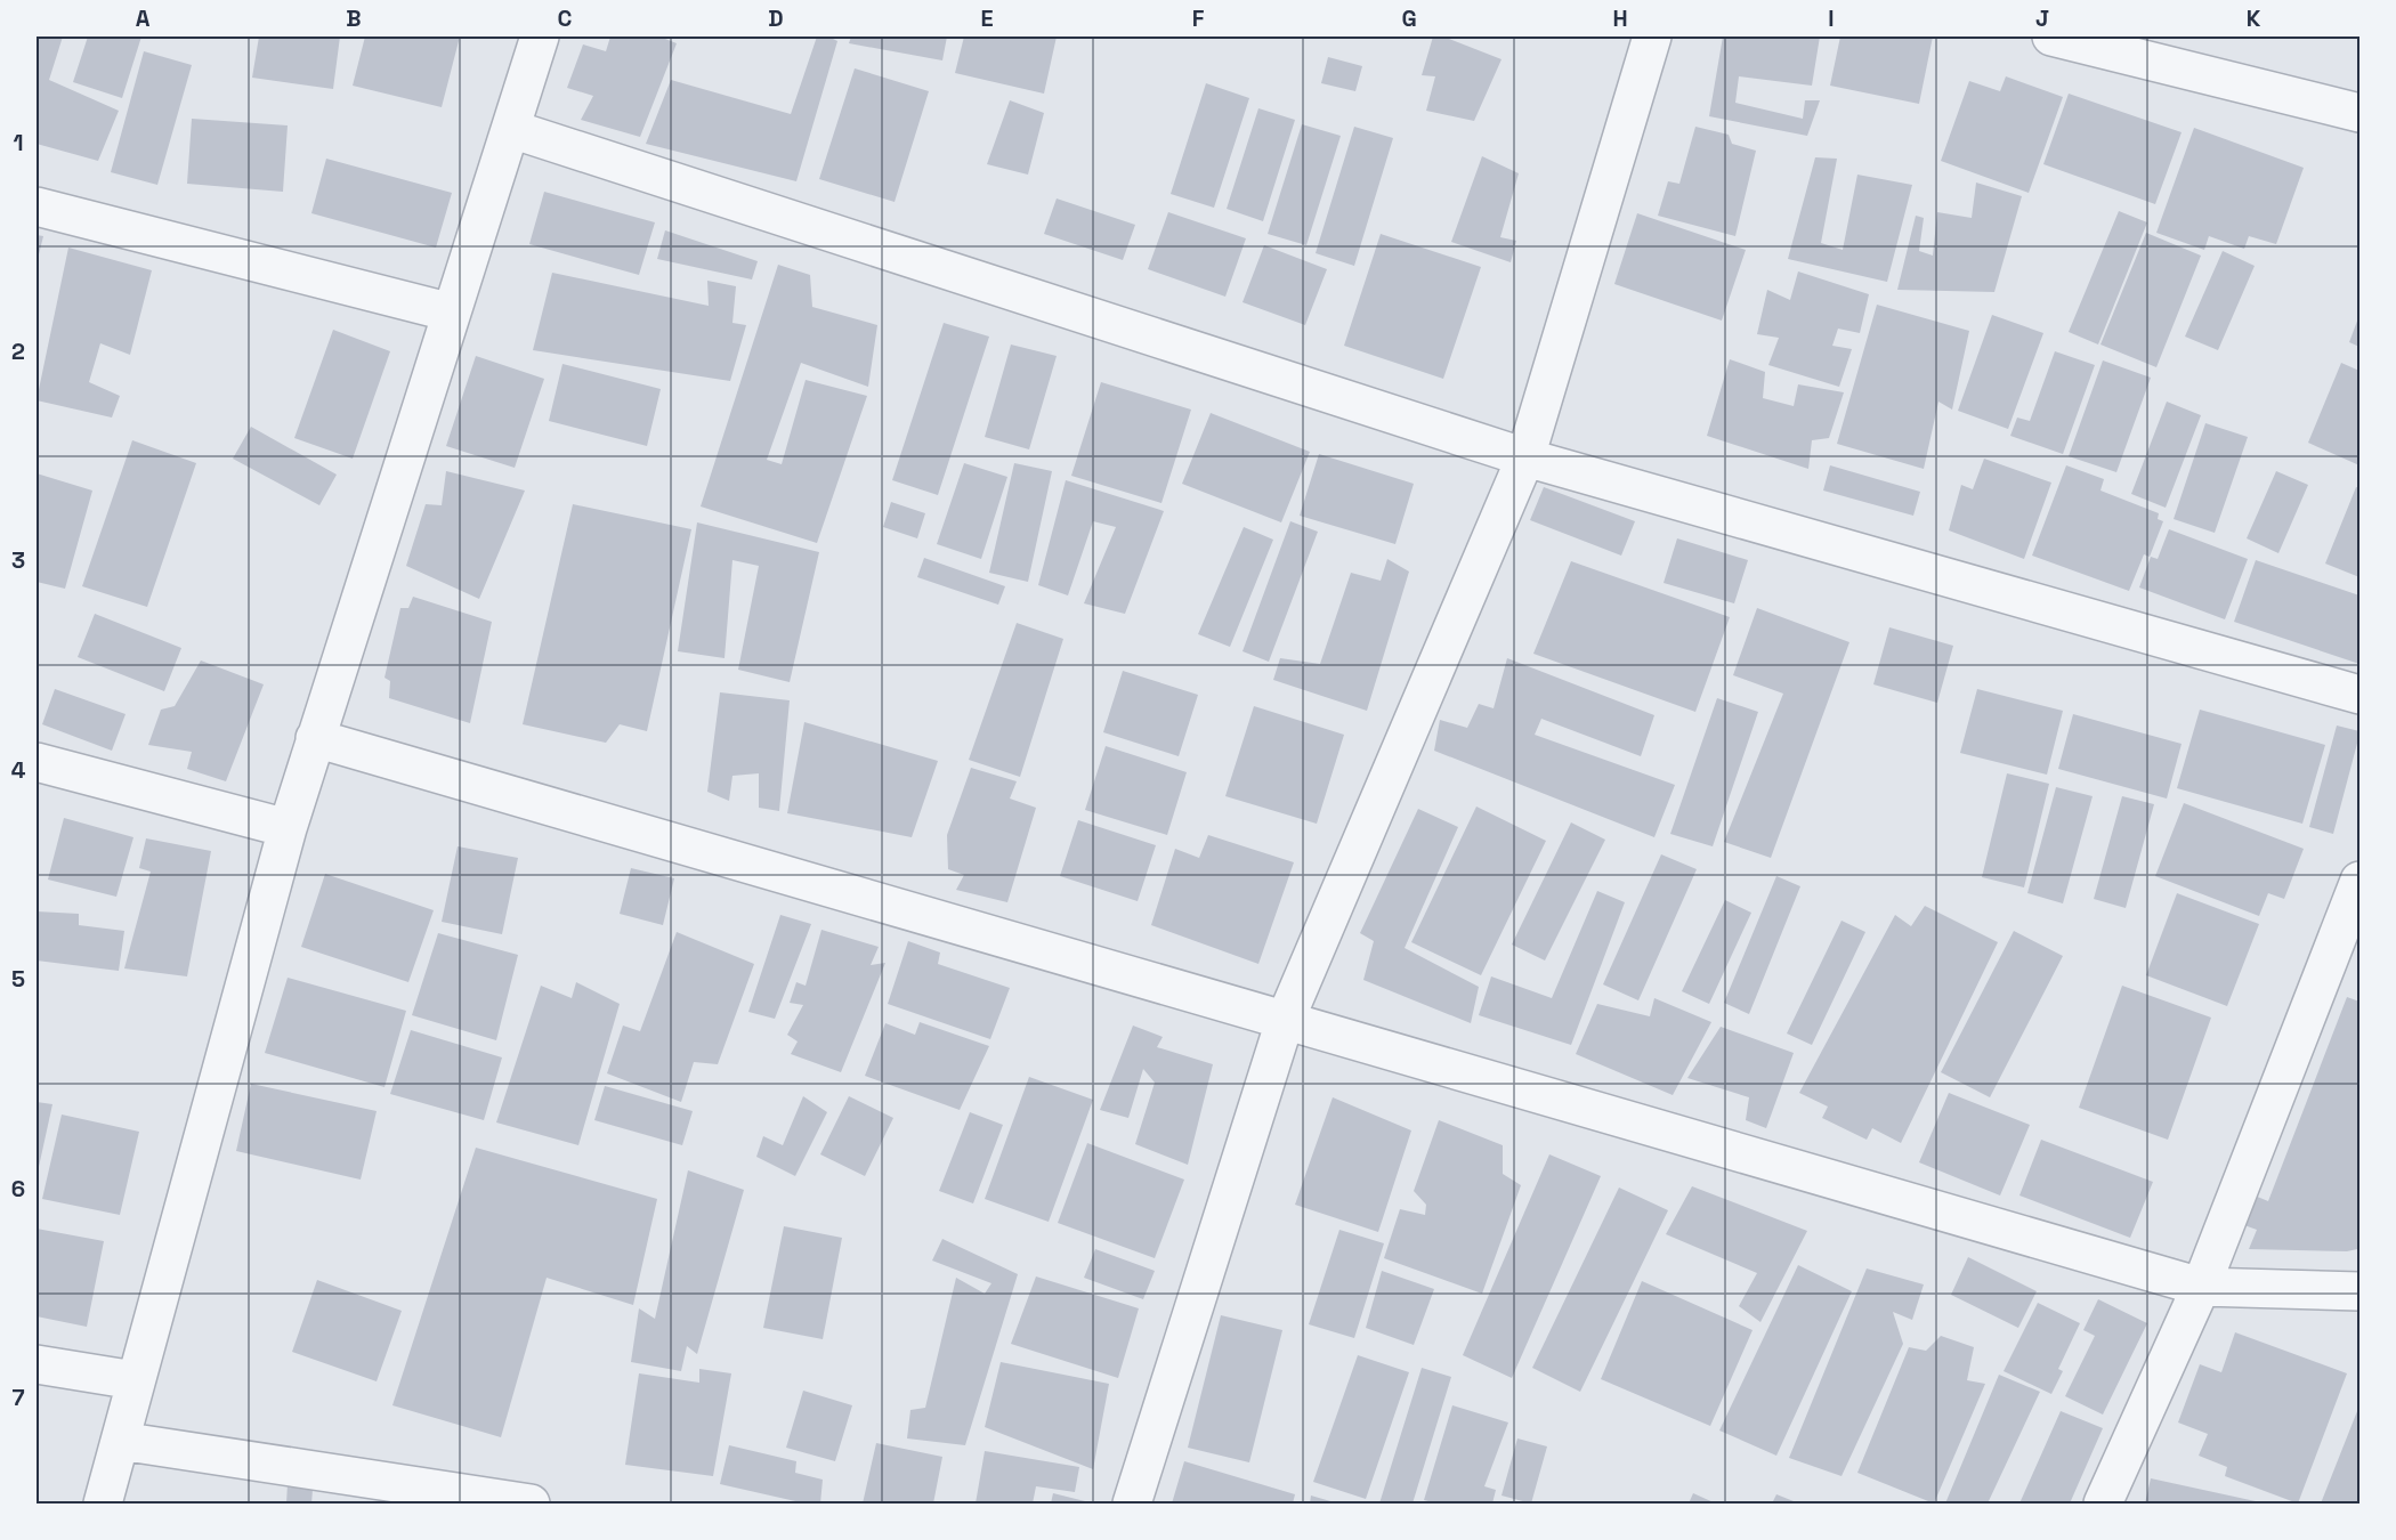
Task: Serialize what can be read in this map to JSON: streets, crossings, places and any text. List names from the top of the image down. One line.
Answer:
{"grid":{"columns":["A","B","C","D","E","F","G","H","I","J","K"],"rows":["1","2","3","4","5","6","7"]}}
